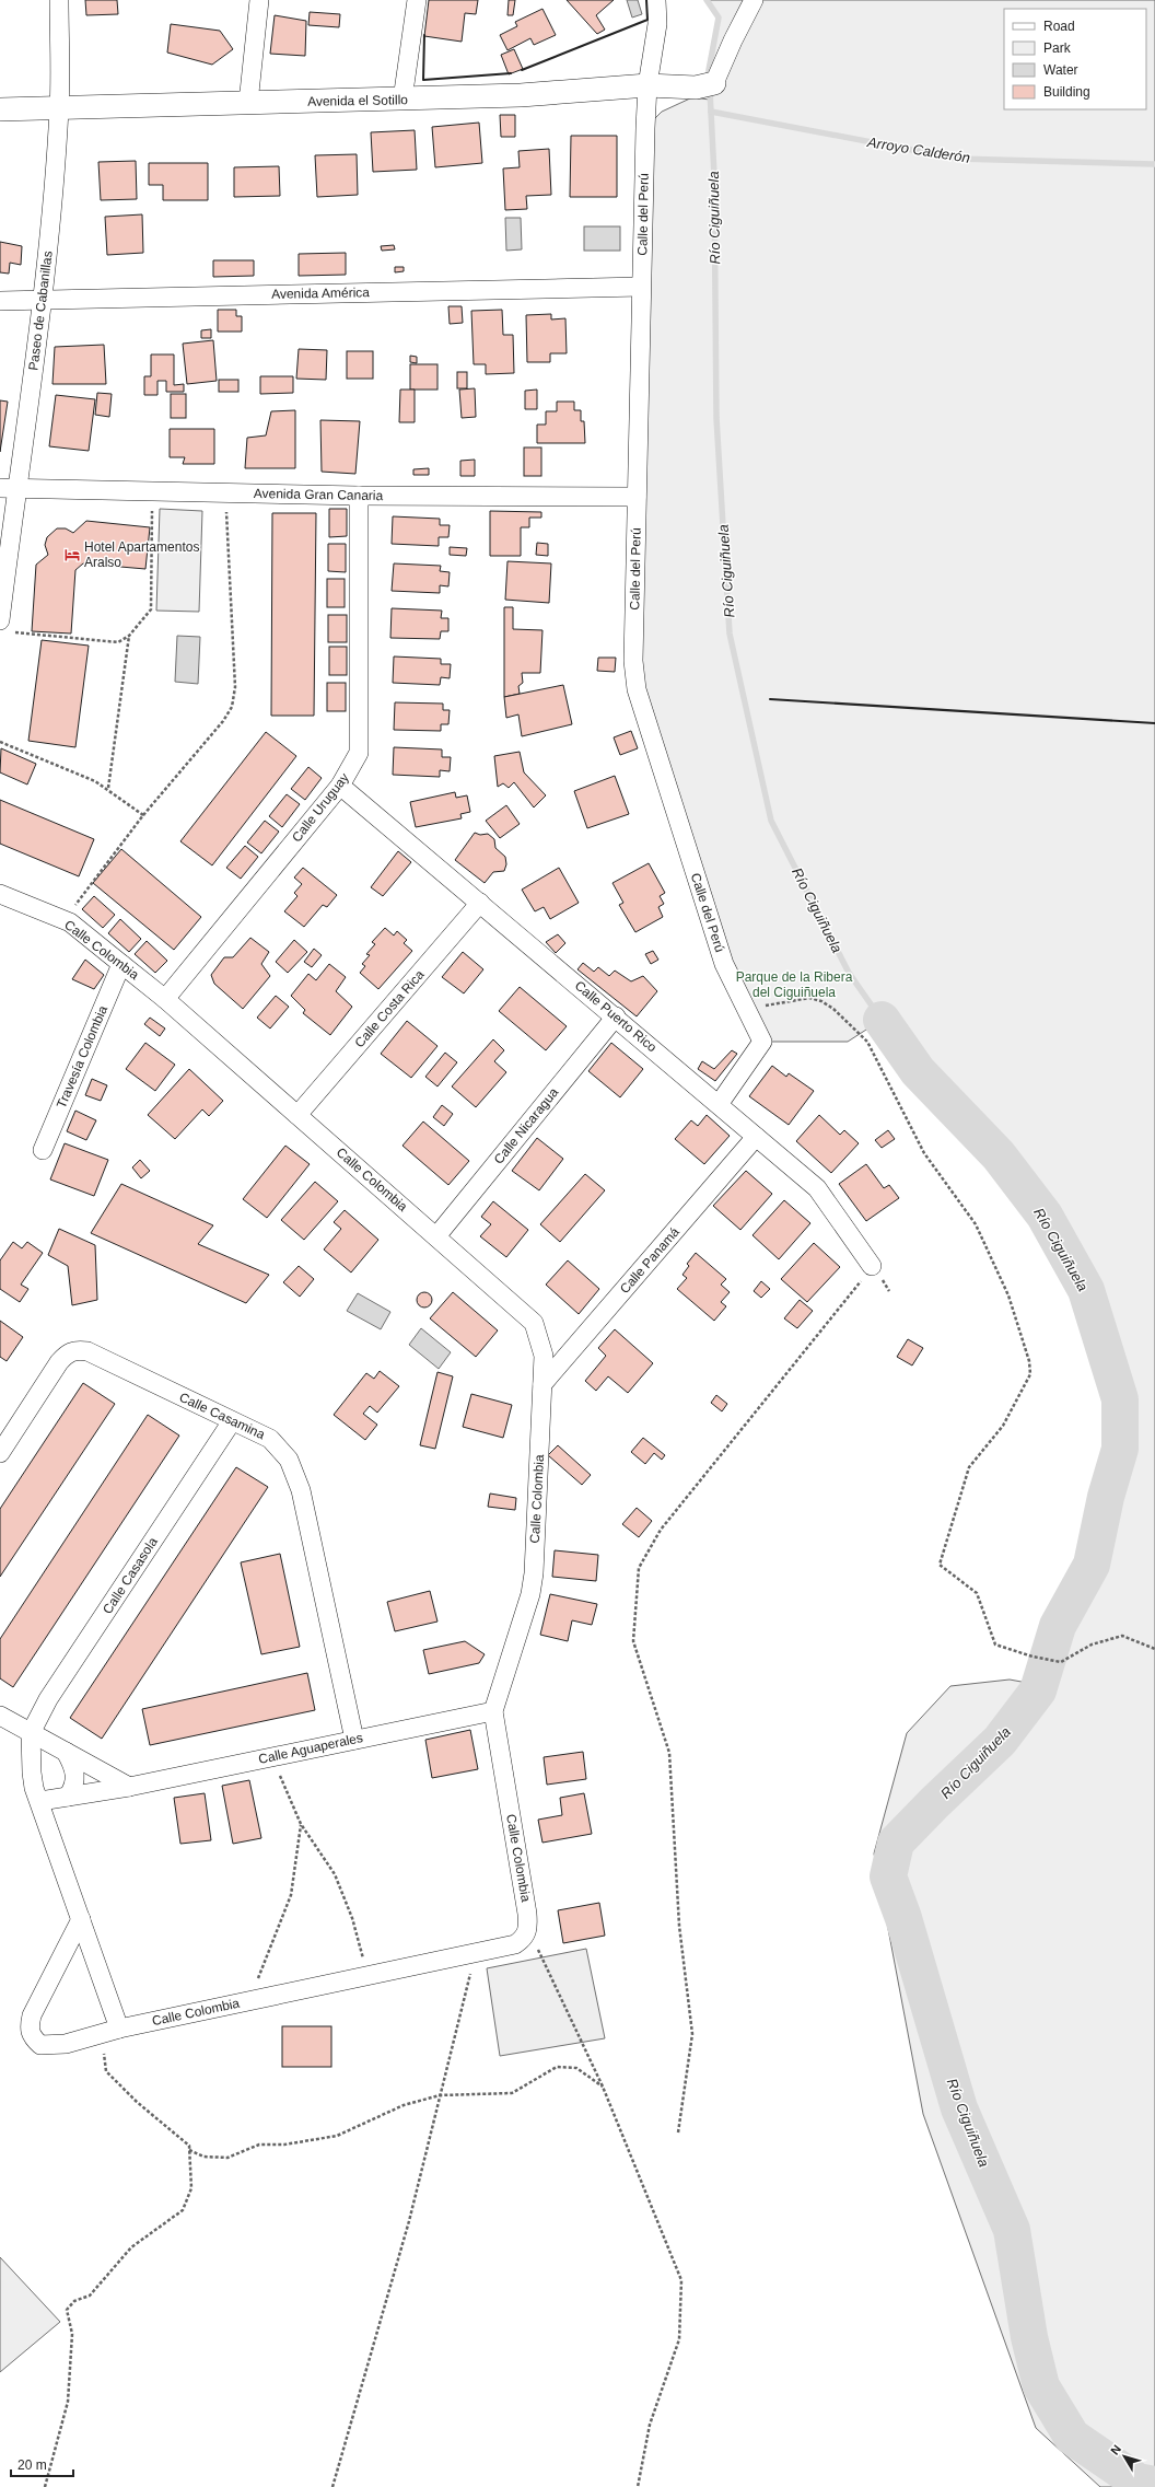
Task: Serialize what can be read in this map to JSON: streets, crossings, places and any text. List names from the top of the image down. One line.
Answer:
{"streets":{"street":["Avenida el Sotillo","Calle del Perú","Avenida América","Paseo de Cabanillas","Avenida Gran Canaria","Calle Uruguay","Calle Colombia","Calle Costa Rica","Calle Puerto Rico","Travesía Colombia","Calle Nicaragua","Calle Panamá","Calle Casamina","Calle Casasola","Calle Aguaperales"]},"crossings":[["Avenida el Sotillo","Calle del Perú"],["Avenida el Sotillo","Paseo de Cabanillas"],["Calle del Perú","Avenida América"],["Calle del Perú","Avenida Gran Canaria"],["Calle del Perú","Calle Puerto Rico"],["Avenida América","Paseo de Cabanillas"],["Paseo de Cabanillas","Avenida Gran Canaria"],["Avenida Gran Canaria","Calle Uruguay"],["Calle Uruguay","Calle Colombia"],["Calle Uruguay","Calle Puerto Rico"],["Calle Colombia","Calle Costa Rica"],["Calle Colombia","Travesía Colombia"],["Calle Colombia","Calle Nicaragua"],["Calle Colombia","Calle Panamá"],["Calle Colombia","Calle Aguaperales"],["Calle Costa Rica","Calle Puerto Rico"],["Calle Puerto Rico","Calle Nicaragua"],["Calle Puerto Rico","Calle Panamá"],["Calle Casamina","Calle Casasola"],["Calle Casamina","Calle Aguaperales"]],"water":["Arroyo Calderón","Río Ciguiñuela"],"parks":["Parque de la Ribera del Ciguiñuela"],"places":{"hotel":["Hotel Apartamentos Aralso"]},"legend":["Road","Park","Water","Building"],"scale_bar":"20 m","north":"top left"}
